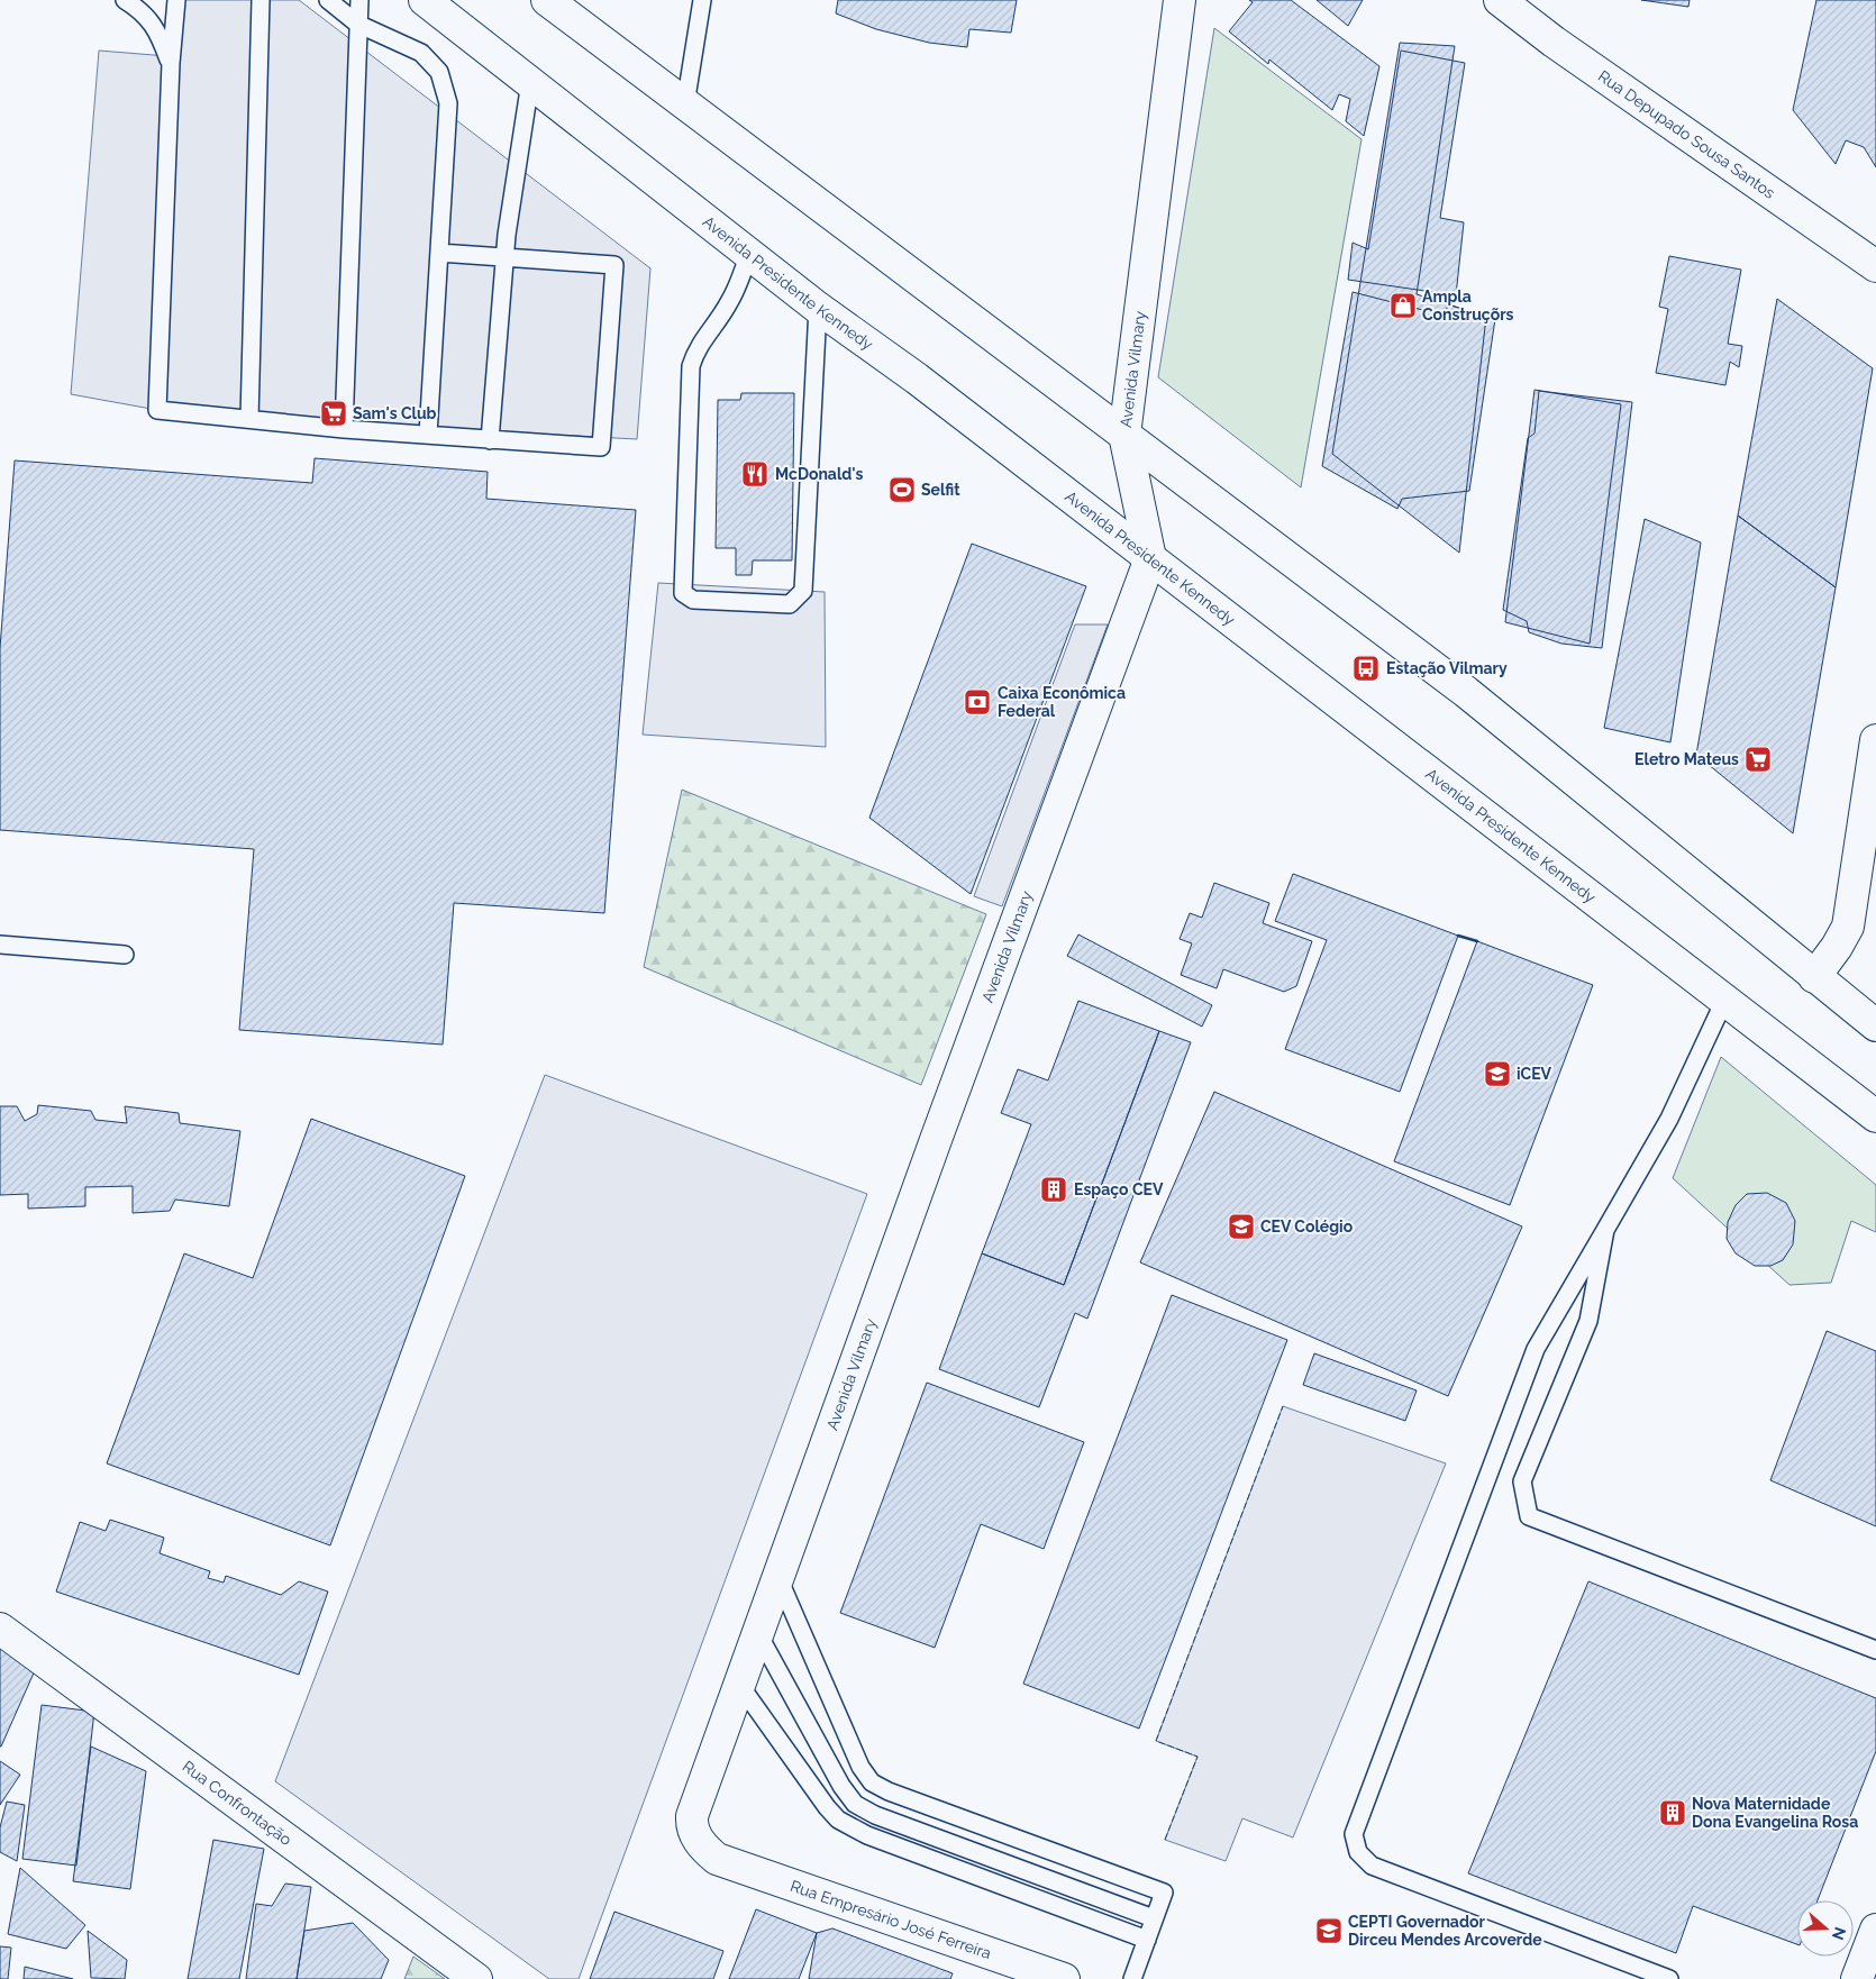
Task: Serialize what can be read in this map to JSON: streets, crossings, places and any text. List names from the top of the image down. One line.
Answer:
{"streets":{"main road":["Rua Depupado Sousa Santos","Avenida Presidente Kennedy","Avenida Vilmary","Rua Confrontação","Rua Empresário José Ferreira"]},"crossings":[["Avenida Presidente Kennedy","Avenida Vilmary"],["Avenida Vilmary","Rua Empresário José Ferreira"]],"places":{"shop":["Ampla Construçõrs"],"supermarket":["Sam's Club","Eletro Mateus"],"restaurant":["McDonald's"],"sports":["Selfit"],"bus stop":["Estação Vilmary"],"bank":["Caixa Econômica Federal"],"school or university":["iCEV","CEV Colégio","CEPTI Governador Dirceu Mendes Arcoverde"],"building":["Espaço CEV","Nova Maternidade Dona Evangelina Rosa"]},"north":"right"}
